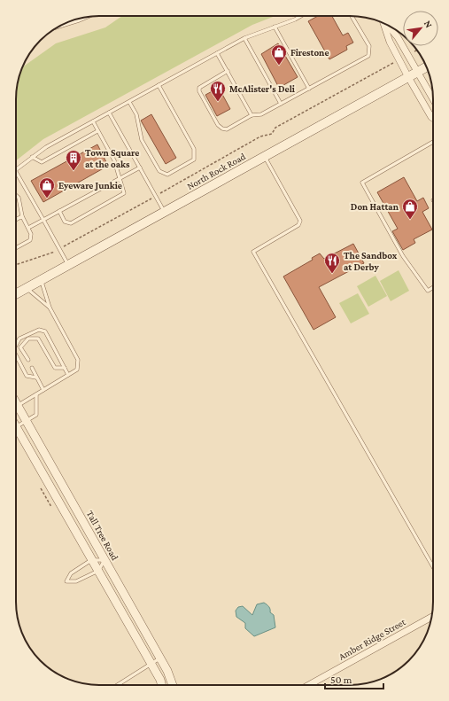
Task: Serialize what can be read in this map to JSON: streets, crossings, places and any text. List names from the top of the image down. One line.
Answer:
{"streets":{"main road":["North Rock Road"],"street":["Tall Tree Road","Amber Ridge Street"]},"places":{"shop":["Firestone","Eyeware Junkie","Don Hattan"],"restaurant":["McAlister's Deli","The Sandbox at Derby"],"building":["Town Square at the oaks"]},"scale_bar":"50 m","north":"top right"}
